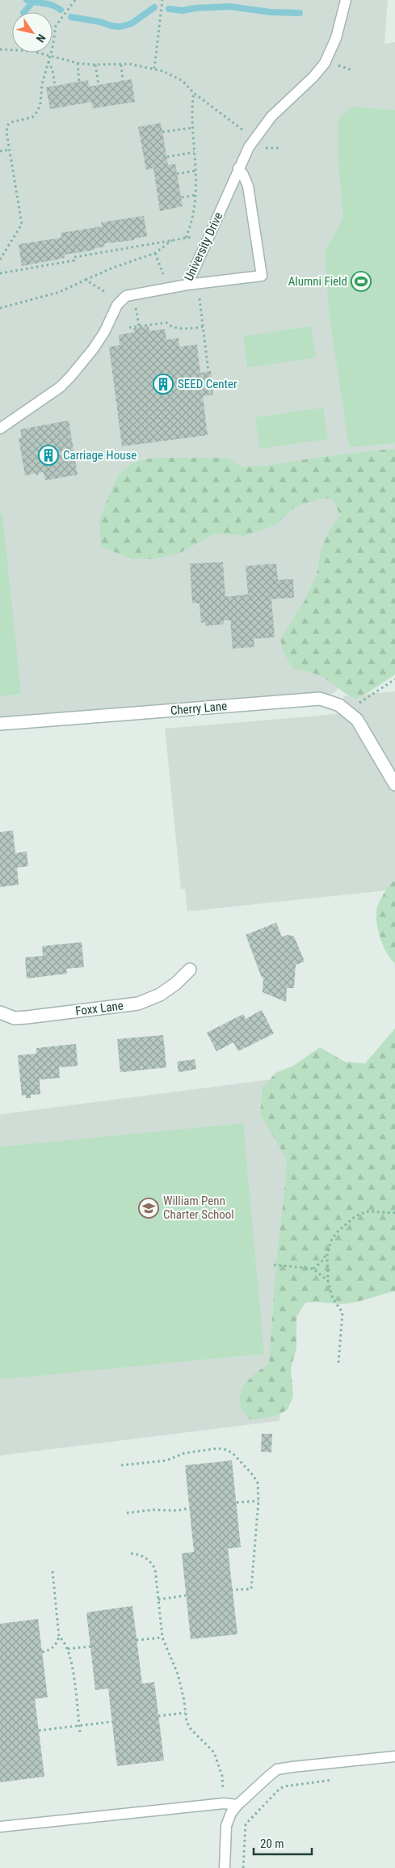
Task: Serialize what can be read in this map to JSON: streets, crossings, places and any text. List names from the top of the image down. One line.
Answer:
{"streets":{"street":["Cherry Lane","Foxx Lane"],"lane":["University Drive"]},"places":{"sports":["Alumni Field"],"building":["SEED Center","Carriage House"],"school or university":["William Penn Charter School"]},"scale_bar":"20 m","north":"bottom right"}
